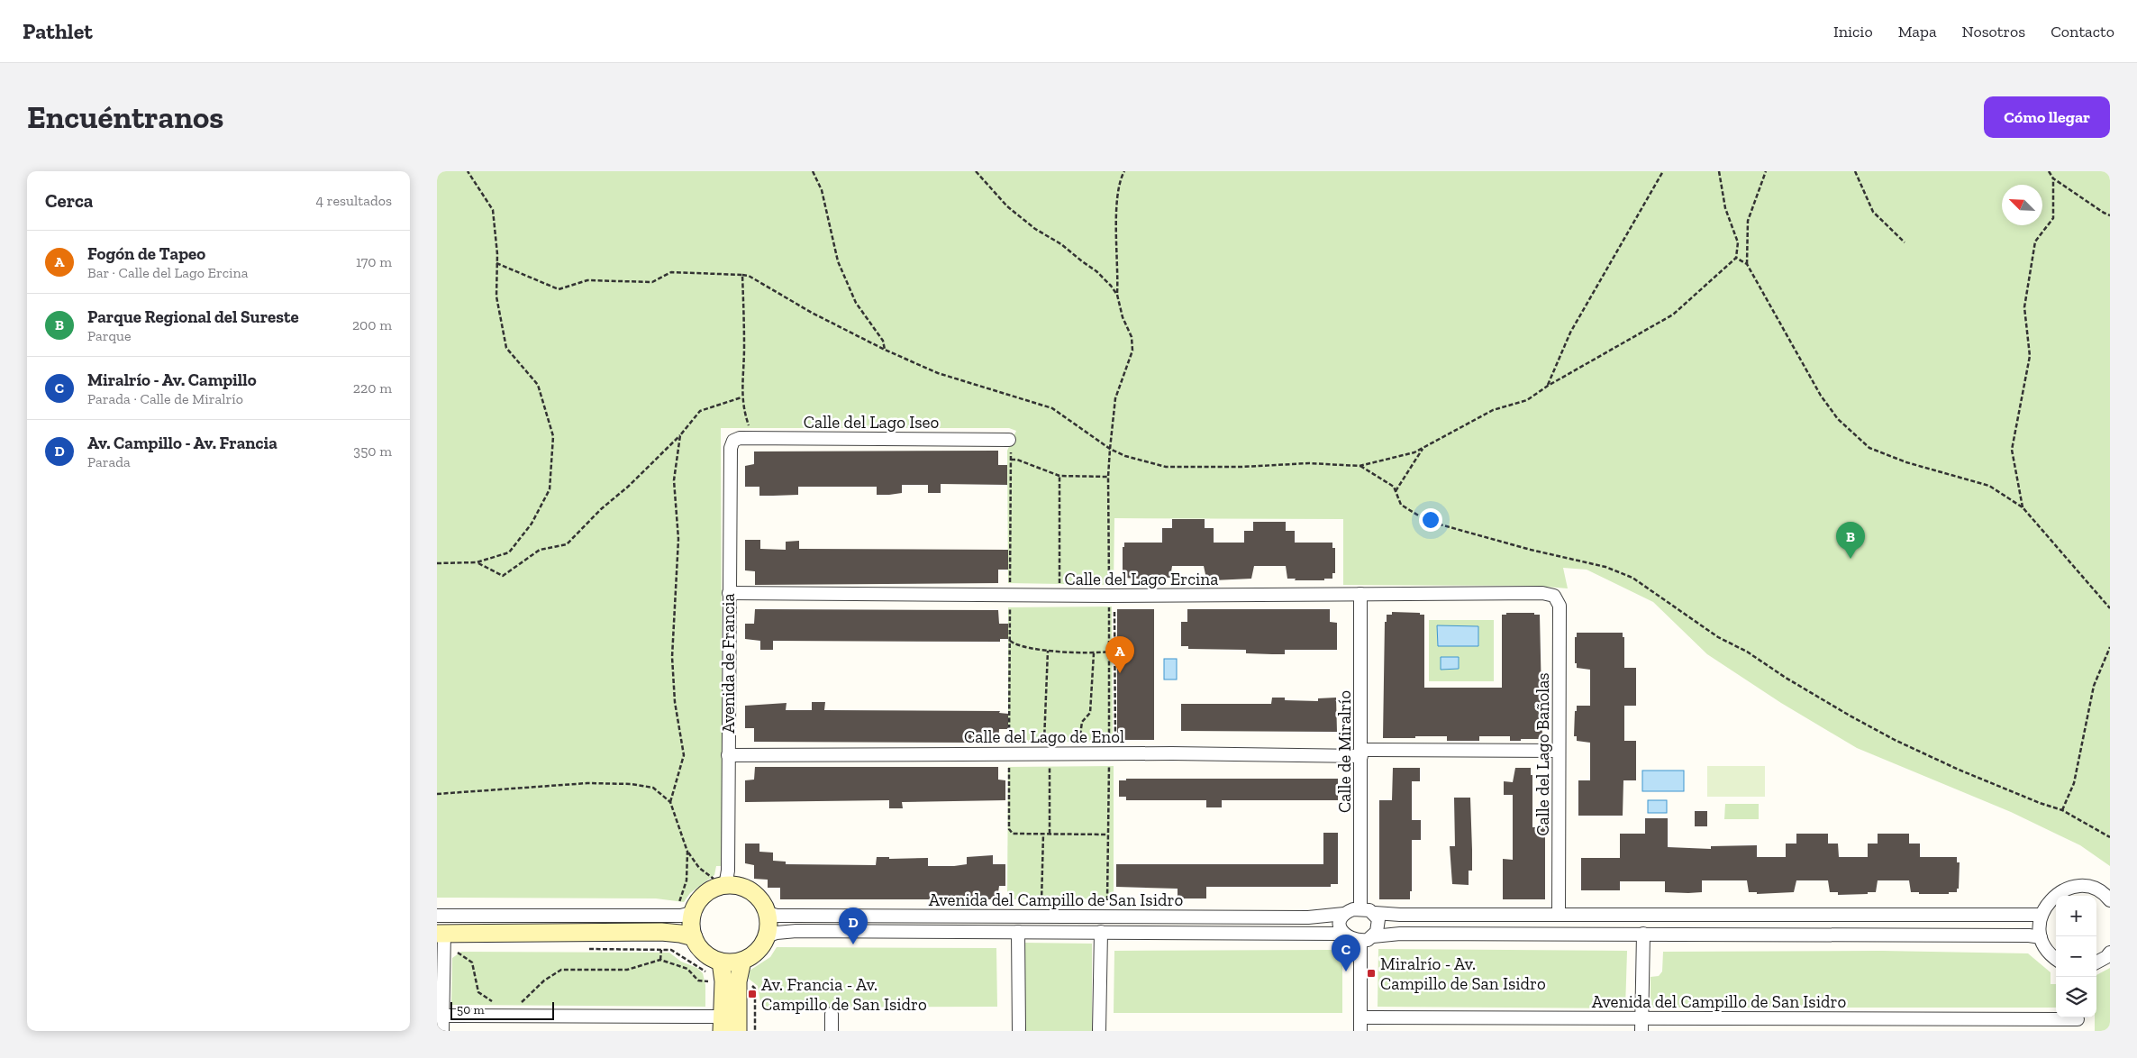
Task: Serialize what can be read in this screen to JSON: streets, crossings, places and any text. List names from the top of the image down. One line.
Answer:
{"streets":{"street":["Calle del Lago Iseo","Calle del Lago Ercina","Avenida de Francia","Calle del Lago de Enol","Calle de Miralrío","Calle del Lago Bañolas","Avenida del Campillo de San Isidro"]},"crossings":[["Calle del Lago Iseo","Avenida de Francia"],["Calle del Lago Ercina","Avenida de Francia"],["Calle del Lago Ercina","Calle de Miralrío"],["Calle del Lago Ercina","Calle del Lago Bañolas"],["Avenida de Francia","Calle del Lago de Enol"],["Avenida de Francia","Avenida del Campillo de San Isidro"],["Calle del Lago de Enol","Calle de Miralrío"],["Calle del Lago de Enol","Calle del Lago Bañolas"],["Calle de Miralrío","Avenida del Campillo de San Isidro"]],"places":{"transit":["Miralrío - Av. Campillo de San Isidro","Av. Francia - Av. Campillo de San Isidro"]},"scale_bar":"50 m","north":"top left","page":{"header":"Pathlet","nav":["Inicio","Mapa","Nosotros","Contacto"],"buttons":"Cómo llegar","title":"Encuéntranos","heading":["Cerca","4 resultados"],"list":[{"mark":"A","name":"Fogón de Tapeo","note":"Bar · Calle del Lago Ercina","value":"170 m"},{"mark":"B","name":"Parque Regional del Sureste","note":"Parque","value":"200 m"},{"mark":"C","name":"Miralrío - Av. Campillo","note":"Parada · Calle de Miralrío","value":"220 m"},{"mark":"D","name":"Av. Campillo - Av. Francia","note":"Parada","value":"350 m"}],"pins":["B","A","D","C"],"map_buttons":["+","−"],"scale":"50 m"}}
